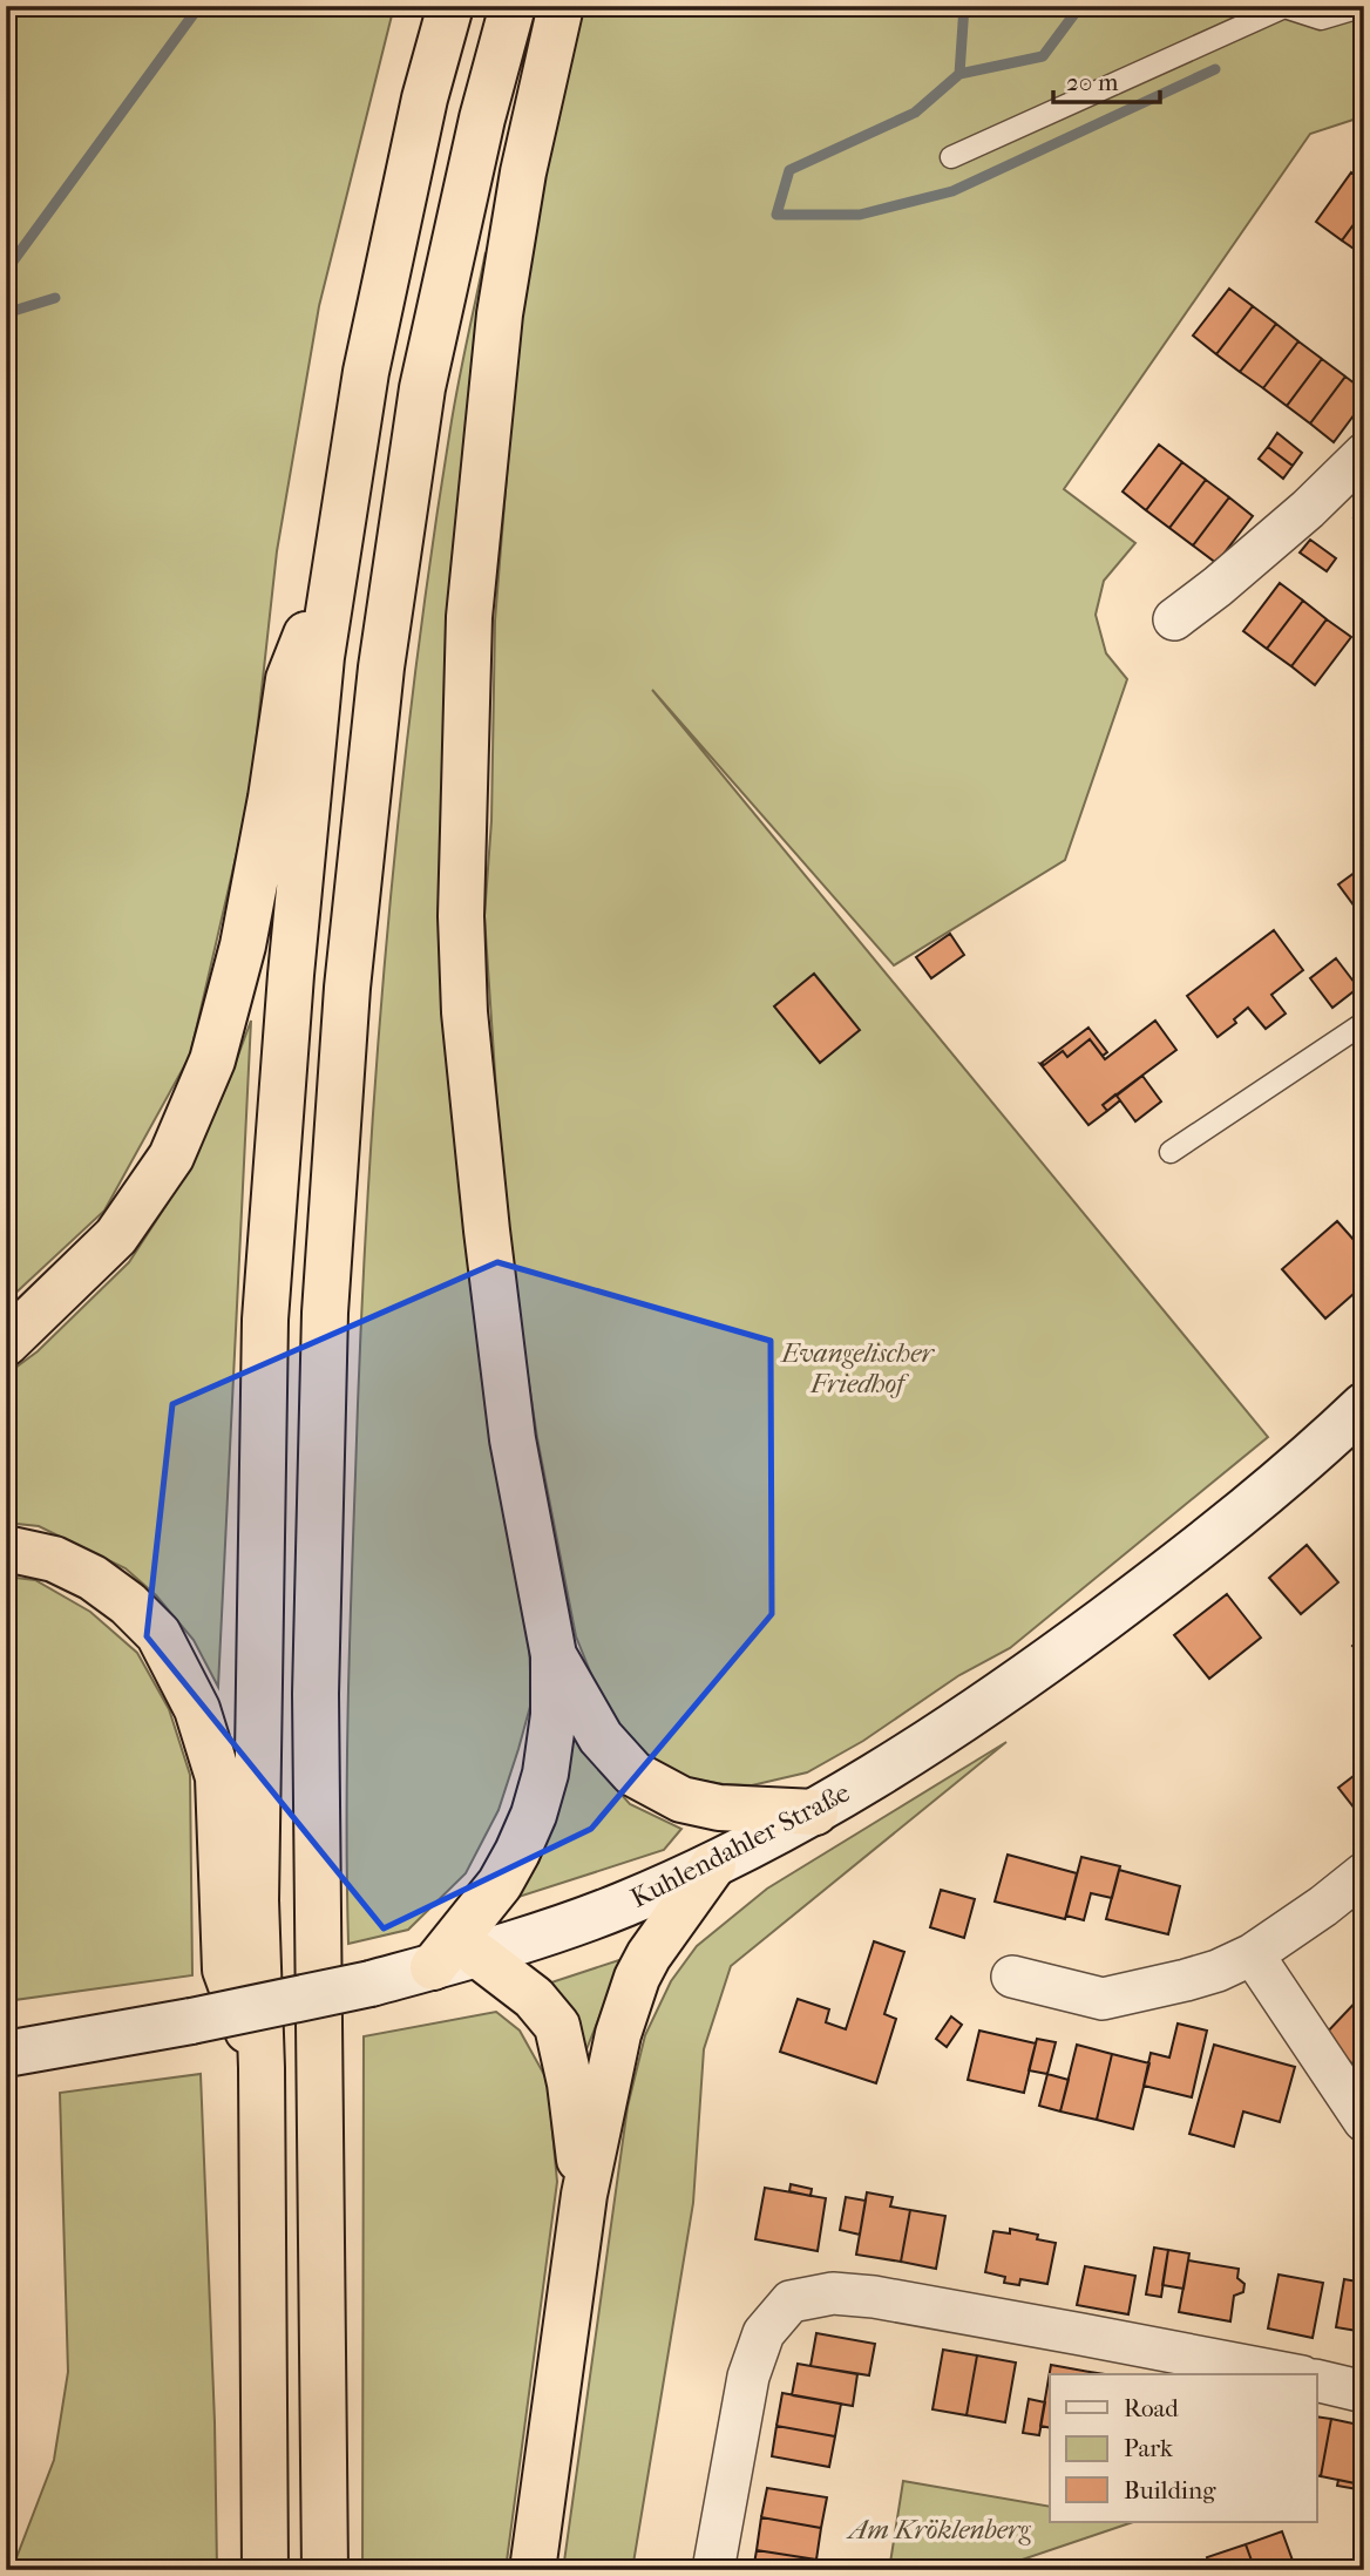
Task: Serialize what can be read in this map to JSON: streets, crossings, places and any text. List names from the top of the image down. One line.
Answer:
{"streets":{"main road":["Kuhlendahler Straße"]},"parks":["Evangelischer Friedhof","Am Kröklenberg"],"legend":["Road","Park","Building"],"scale_bar":"20 m"}
